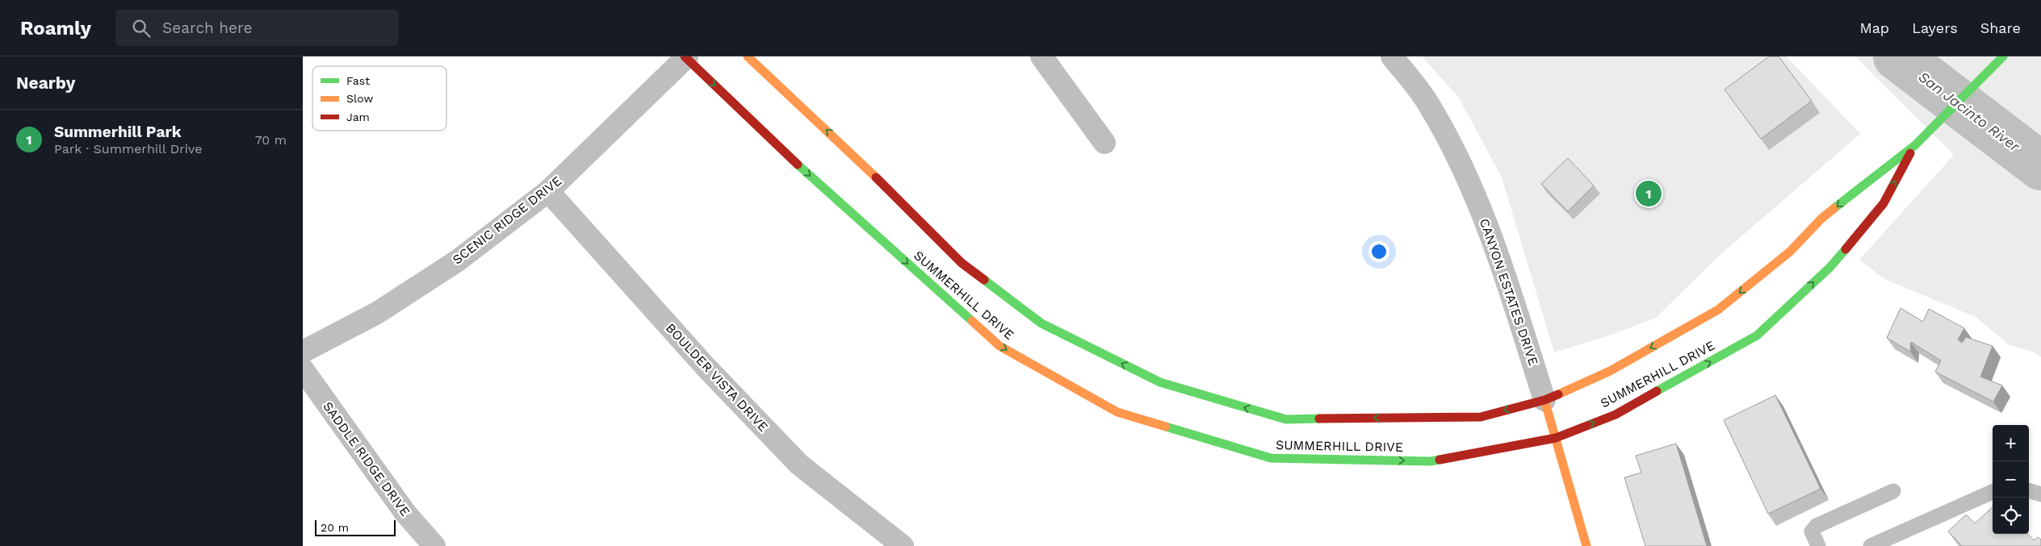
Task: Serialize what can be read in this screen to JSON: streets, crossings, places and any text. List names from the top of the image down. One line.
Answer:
{"streets":{"main road":["CANYON ESTATES DRIVE","SUMMERHILL DRIVE"],"street":["SCENIC RIDGE DRIVE","BOULDER VISTA DRIVE","SADDLE RIDGE DRIVE"]},"crossings":[["SCENIC RIDGE DRIVE","SUMMERHILL DRIVE"],["SCENIC RIDGE DRIVE","BOULDER VISTA DRIVE"],["CANYON ESTATES DRIVE","SUMMERHILL DRIVE"]],"water":["San Jacinto River"],"legend":["Fast","Slow","Jam"],"scale_bar":"20 m","page":{"header":"Roamly","search":"Search here","nav":["Map","Layers","Share"],"heading":"Nearby","list":[{"mark":"1","name":"Summerhill Park","note":"Park · Summerhill Drive","value":"70 m"}],"pins":"1","map_buttons":["+","−"],"scale":"20 m"}}
